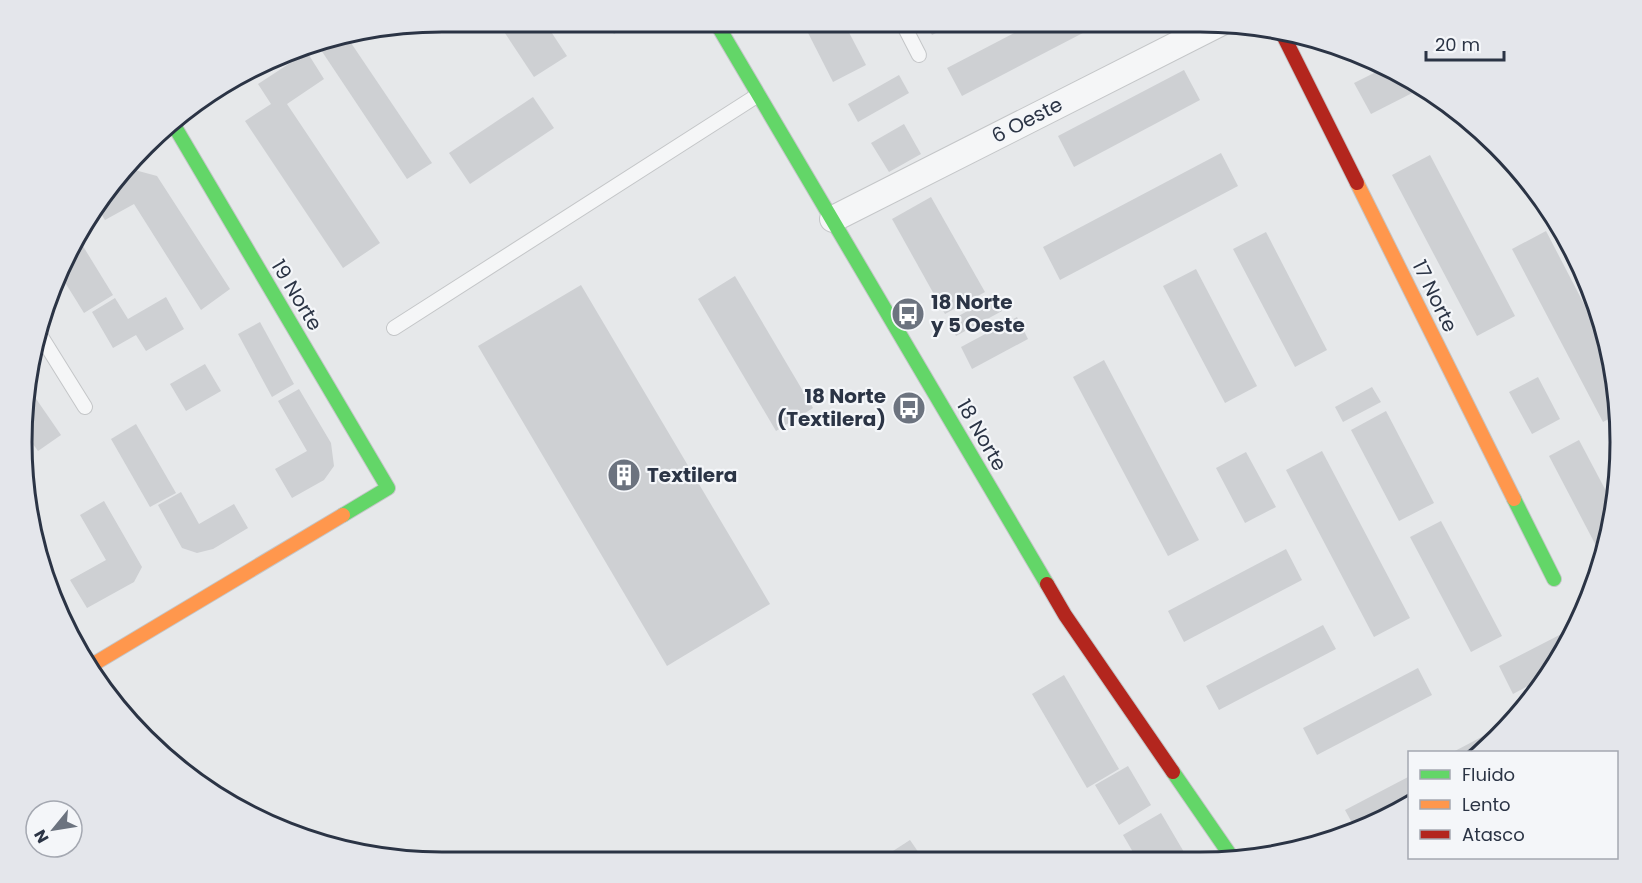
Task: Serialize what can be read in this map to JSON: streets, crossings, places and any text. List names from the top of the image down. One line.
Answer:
{"streets":{"street":["6 Oeste","19 Norte","17 Norte","18 Norte"]},"crossings":[["6 Oeste","18 Norte"]],"places":{"bus stop":["18 Norte y 5 Oeste","18 Norte (Textilera)"],"building":["Textilera"]},"legend":["Fluido","Lento","Atasco"],"scale_bar":"20 m","north":"bottom left"}
